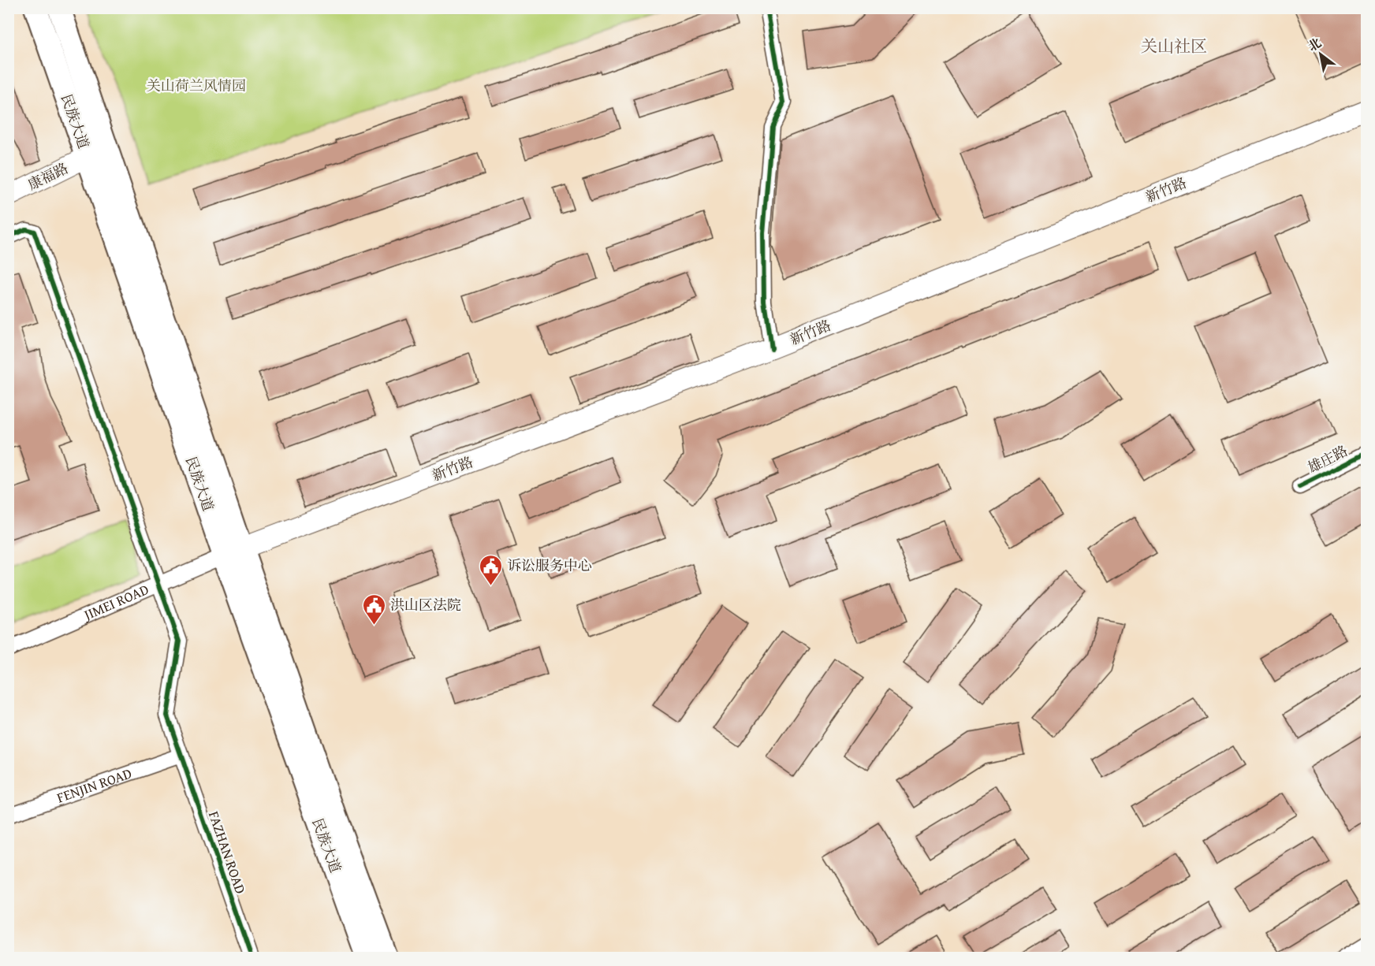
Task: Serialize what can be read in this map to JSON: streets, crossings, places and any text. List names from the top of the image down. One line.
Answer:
{"streets":{"main road":["民族大道","康福路","新竹路"],"street":["雄庄路","JIMEI ROAD","FENJIN ROAD","FAZHAN ROAD"]},"crossings":[["民族大道","康福路"],["民族大道","新竹路"],["民族大道","JIMEI ROAD"],["新竹路","JIMEI ROAD"],["JIMEI ROAD","FAZHAN ROAD"],["FENJIN ROAD","FAZHAN ROAD"]],"districts":["关山社区"],"parks":["关山荷兰风情园"],"places":{"public building":["诉讼服务中心","洪山区法院"]},"north":"top left"}
